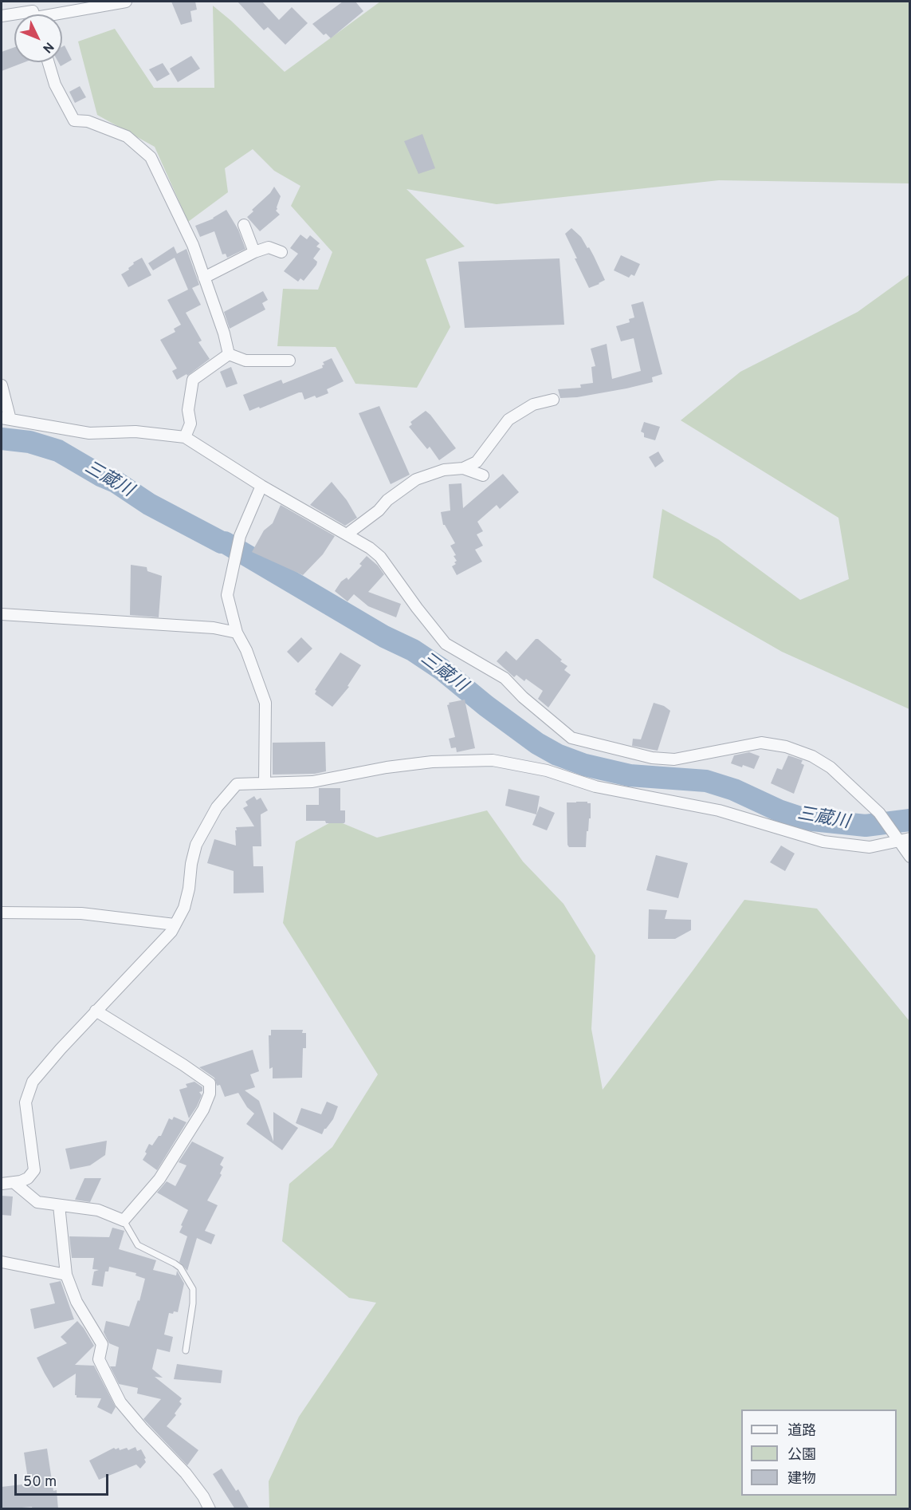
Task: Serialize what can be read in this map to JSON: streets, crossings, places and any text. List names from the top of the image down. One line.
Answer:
{"water":["三蔵川"],"legend":["道路","公園","建物"],"scale_bar":"50 m","north":"bottom right"}
